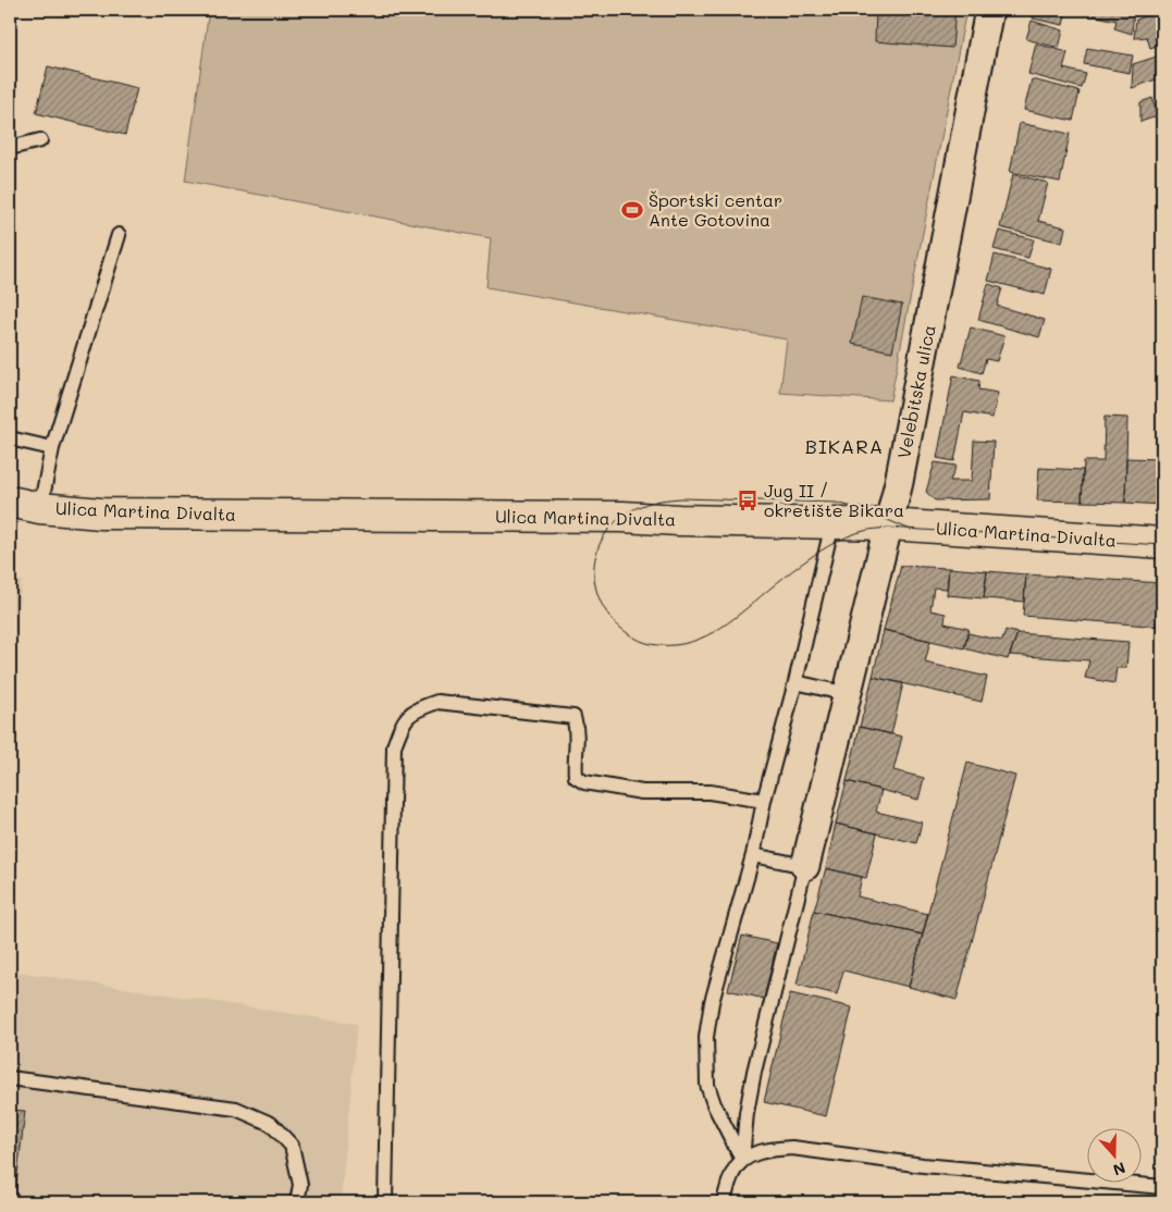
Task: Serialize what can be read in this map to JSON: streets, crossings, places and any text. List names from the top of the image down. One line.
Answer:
{"streets":{"street":["Velebitska ulica","Ulica Martina Divalta"]},"crossings":[["Velebitska ulica","Ulica Martina Divalta"]],"districts":["BIKARA"],"places":{"sports":["Športski centar Ante Gotovina"],"bus stop":["Jug II / okretište Bikara"]},"north":"bottom"}
